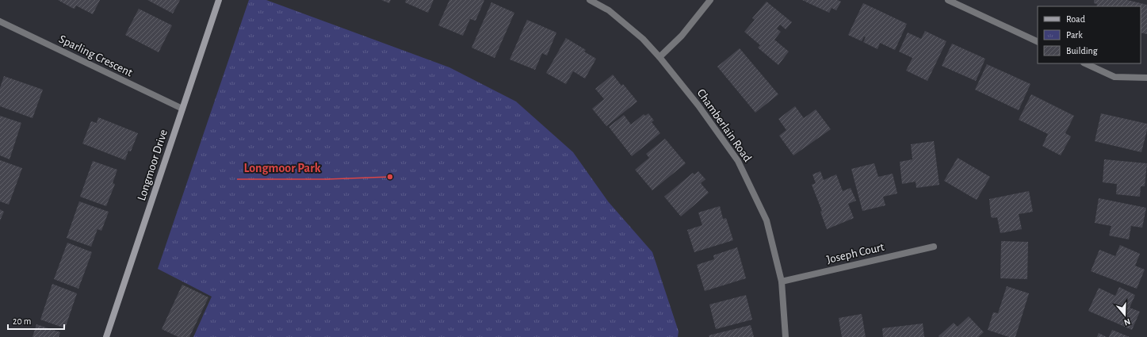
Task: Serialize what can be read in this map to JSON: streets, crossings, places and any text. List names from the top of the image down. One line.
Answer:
{"streets":{"street":["Sparling Crescent","Chamberlain Road","Longmoor Drive","Joseph Court"]},"crossings":[["Sparling Crescent","Longmoor Drive"],["Chamberlain Road","Joseph Court"]],"places":["Longmoor Park"],"legend":["Road","Park","Building"],"scale_bar":"20 m","north":"bottom"}
